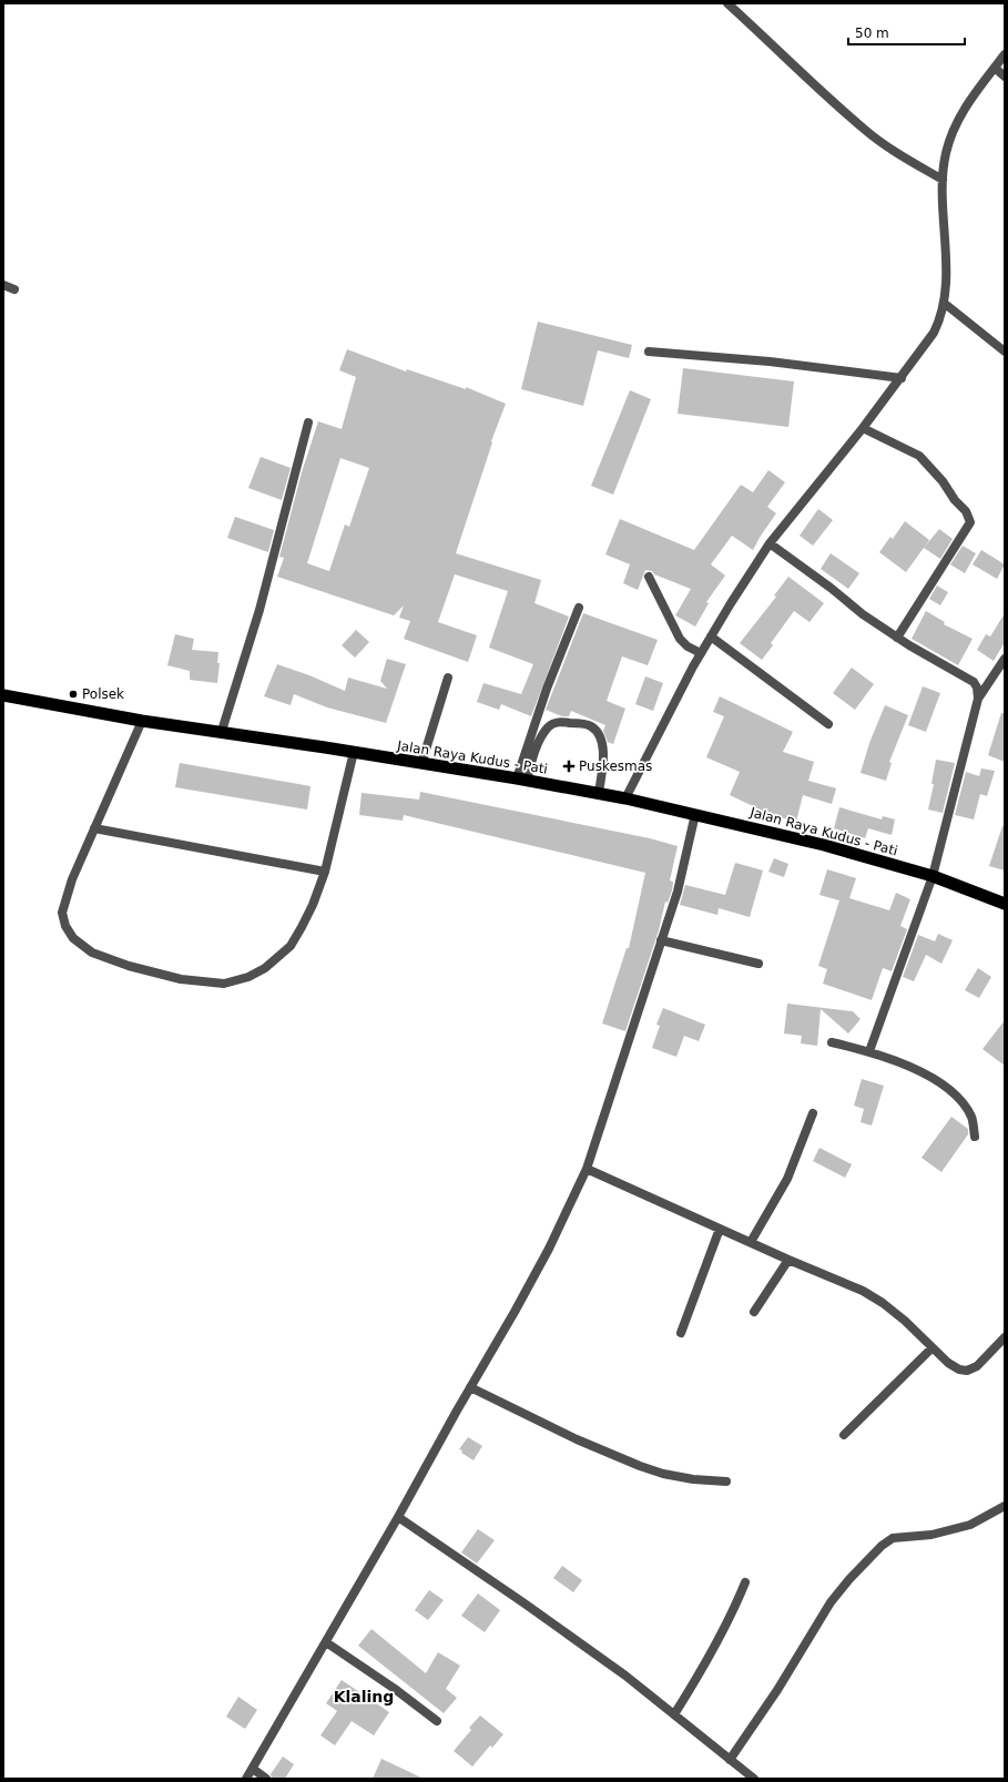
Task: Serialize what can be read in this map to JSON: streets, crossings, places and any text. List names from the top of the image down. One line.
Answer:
{"streets":{"highway":["Jalan Raya Kudus - Pati"]},"districts":["Klaling"],"places":{"other":["Polsek"],"health":["Puskesmas"]},"scale_bar":"50 m"}
